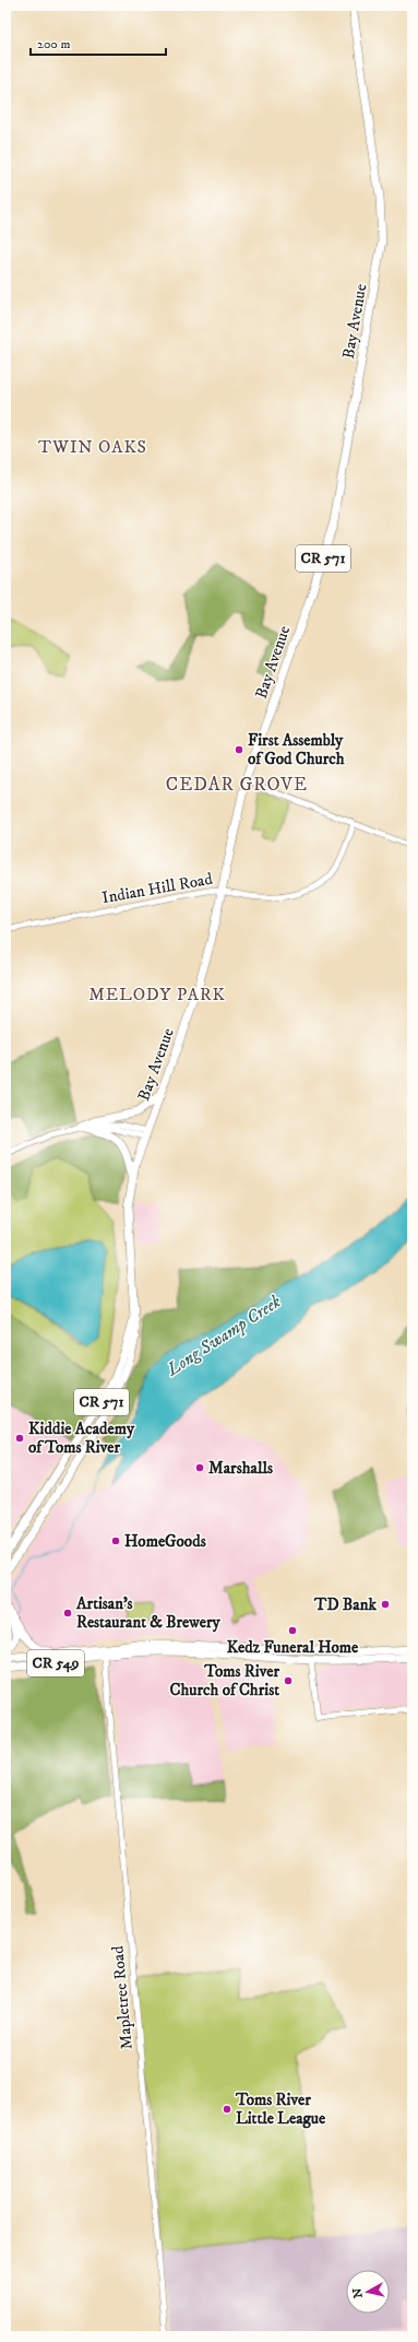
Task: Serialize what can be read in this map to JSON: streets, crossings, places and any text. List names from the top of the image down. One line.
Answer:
{"streets":{"main road":["Bay Avenue","CR 571","CR 549"],"street":["Indian Hill Road","Mapletree Road"]},"crossings":[["Bay Avenue","Indian Hill Road"],["CR 549","Mapletree Road"]],"districts":["TWIN OAKS","CEDAR GROVE","MELODY PARK"],"water":["Long Swamp Creek"],"places":["First Assembly of God Church","Kiddie Academy of Toms River","Marshalls","HomeGoods","TD Bank","Artisan's Restaurant & Brewery","Kedz Funeral Home","Toms River Church of Christ","Toms River Little League"],"scale_bar":"200 m","north":"left"}
